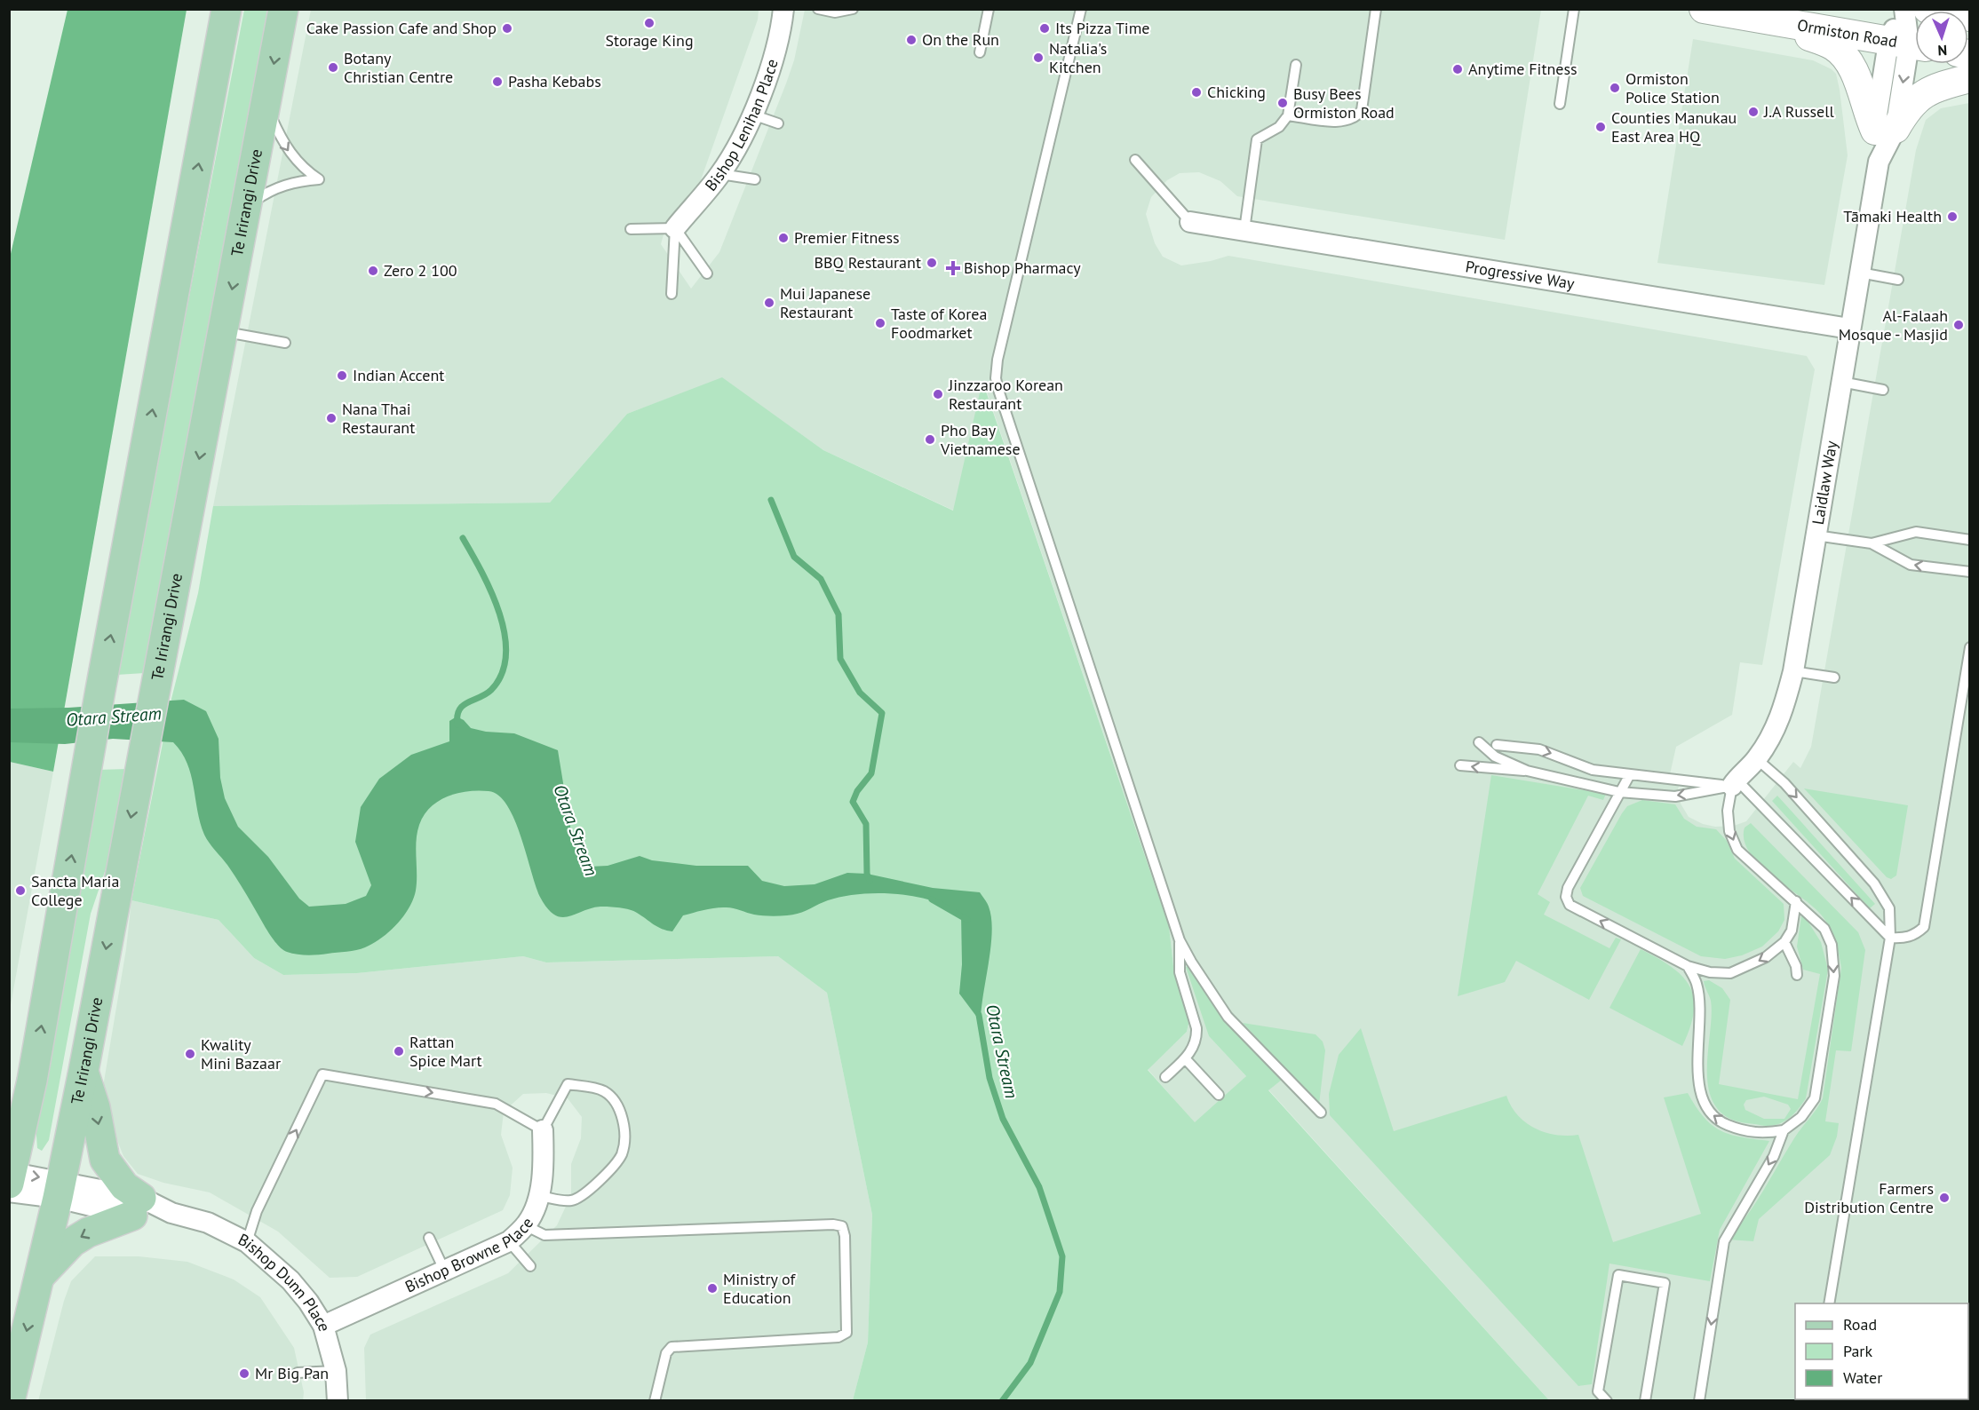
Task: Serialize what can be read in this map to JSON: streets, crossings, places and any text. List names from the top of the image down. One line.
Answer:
{"streets":{"main road":["Ormiston Road","Te Irirangi Drive"],"street":["Bishop Lenihan Place","Progressive Way","Laidlaw Way","Bishop Browne Place","Bishop Dunn Place"]},"crossings":[["Ormiston Road","Laidlaw Way"],["Te Irirangi Drive","Bishop Dunn Place"],["Progressive Way","Laidlaw Way"],["Bishop Browne Place","Bishop Dunn Place"]],"water":["Otara Stream"],"places":{"other":["Storage King","Cake Passion Cafe and Shop","Its Pizza Time","On the Run","Natalia's Kitchen","Botany Christian Centre","Anytime Fitness","Pasha Kebabs","Ormiston Police Station","Chicking","Busy Bees Ormiston Road","J.A Russell","Counties Manukau East Area HQ","Tāmaki Health","Premier Fitness","BBQ Restaurant","Zero 2 100","Mui Japanese Restaurant","Taste of Korea Foodmarket","Al-Falaah Mosque - Masjid","Indian Accent","Jinzzaroo Korean Restaurant","Nana Thai Restaurant","Pho Bay Vietnamese","Sancta Maria College","Rattan Spice Mart","Kwality Mini Bazaar","Farmers Distribution Centre","Ministry of Education","Mr Big Pan"],"health":["Bishop Pharmacy"]},"legend":["Road","Park","Water"],"north":"bottom"}
